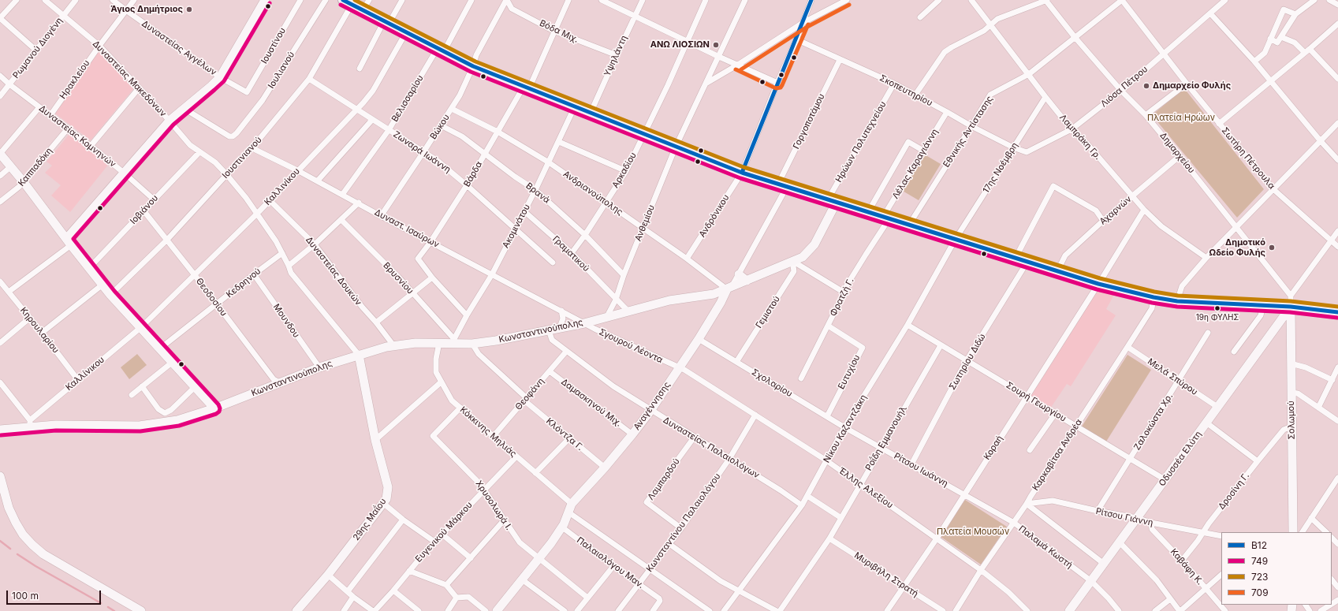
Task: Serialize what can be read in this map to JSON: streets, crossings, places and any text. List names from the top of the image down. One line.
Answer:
{"streets":{"street":["Βόδα Μιχ.","Ιουστίνου","Ρωμανού Διογένη","Δυναστείας Αγγέλων","Υψηλάντη","Ιουλιανού","Δυναστείας Μακεδόνων","Ηρακλείου","Λιόσα Πέτρου","Σκοπευτηρίου","Βελισσαρίου","Γοργοποτάμου","Βώκου","Εθνικής Αντίστασης","Δυναστείας Κομνηνών","Λαμπράκη Γρ.","Ηρώων Πολυτεχνείου","Ζωναρά Ιωάννη","Δημαρχείου","Ιουστινιανού","Σωτήρη Πέτρουλα","Λέλας Καραγιάννη","Καππαδόκη","17ης Νοέμβρη","Αρκαδίου","Βάρδα","Καλλινίκου","Βρανά","Ανδριανούπολης","Ιοβιάνου","Αχαρνών","Ανδρόνικου","Ανθεμίου","Ακομινάτου","Δυναστ. Ισαύρων","Γραματικού","Δυναστείας Δουκών","Βρυσνίου","Κεδρηνού","Θεοδοσίου","Φρατζή Γ.","Γεμιστού","Μουνδου","Κηρουλαρίου","Κωνσταντινούπολης","Σγουρού Λέοντα","Σωτηρίου Διδώ","Ευτυχίου","Καλλίνικου","Μελά Σπύρου","Σχολαρίου","Θεοφάνη","Σουρή Γεωργίου","Δαμασκηνού Μιχ.","Αναγέννησης","Σολωμού","Ζαλοκώστα Χρ.","Νίκου Καζαντζάκη","Κόκκινης Μηλιάς","Κλόντζα Γ.","Ροΐδη Εμμανουήλ","Δυναστείας Παλαιολόγων","Κοραή","Καρκαβίτσα Ανδρέα","Οδυσσέα Ελύτη","Ρίτσου Ιωάννη","Λαμπαρδού","Έλλης Αλεξίου","Δροσίνη Γ.","Χρυσολωρά Ι.","Ρίτσου Γιάννη","29ης Μαΐου","Κωνσταντίνου Παλαιολόγου","Ευγενικού Μάρκου","Παλαμά Κωστή","Παλαιολόγου Μαν.","Καβάφη Κ.","Μυριβήλη Στρατή"]},"crossings":[["Βόδα Μιχ.","Υψηλάντη"],["Βόδα Μιχ.","Βάρδα"],["Ιουστίνου","Δυναστείας Αγγέλων"],["Ρωμανού Διογένη","Δυναστείας Μακεδόνων"],["Ρωμανού Διογένη","Δυναστείας Κομνηνών"],["Δυναστείας Αγγέλων","Ηρακλείου"],["Δυναστείας Μακεδόνων","Ηρακλείου"],["Δυναστείας Μακεδόνων","Ιουστινιανού"],["Δυναστείας Μακεδόνων","Καλλινίκου"],["Δυναστείας Μακεδόνων","Ιοβιάνου"],["Δυναστείας Μακεδόνων","Κεδρηνού"],["Δυναστείας Μακεδόνων","Κωνσταντινούπολης"],["Δυναστείας Μακεδόνων","29ης Μαΐου"],["Ηρακλείου","Δυναστείας Κομνηνών"],["Λιόσα Πέτρου","Σκοπευτηρίου"],["Λιόσα Πέτρου","Λαμπράκη Γρ."],["Λιόσα Πέτρου","Δημαρχείου"],["Λιόσα Πέτρου","Σωτήρη Πέτρουλα"],["Λιόσα Πέτρου","17ης Νοέμβρη"],["Σκοπευτηρίου","Γοργοποτάμου"],["Σκοπευτηρίου","Εθνικής Αντίστασης"],["Σκοπευτηρίου","Ηρώων Πολυτεχνείου"],["Σκοπευτηρίου","Λέλας Καραγιάννη"],["Σκοπευτηρίου","17ης Νοέμβρη"],["Σκοπευτηρίου","Ανδρόνικου"],["Βελισσαρίου","Ζωναρά Ιωάννη"],["Βελισσαρίου","Δυναστ. Ισαύρων"],["Γοργοποτάμου","Αναγέννησης"],["Βώκου","Ζωναρά Ιωάννη"],["Βώκου","Βρανά"],["Βώκου","Ανδριανούπολης"],["Βώκου","Δυναστ. Ισαύρων"],["Εθνικής Αντίστασης","Λαμπράκη Γρ."],["Εθνικής Αντίστασης","Δημαρχείου"],["Εθνικής Αντίστασης","Σωτήρη Πέτρουλα"],["Δυναστείας Κομνηνών","Καππαδόκη"],["Δυναστείας Κομνηνών","Ιοβιάνου"],["Λαμπράκη Γρ.","17ης Νοέμβρη"],["Λαμπράκη Γρ.","Αχαρνών"],["Λαμπράκη Γρ.","Κοραή"],["Ηρώων Πολυτεχνείου","Κωνσταντινούπολης"],["Ζωναρά Ιωάννη","Ιουστινιανού"],["Ζωναρά Ιωάννη","Βάρδα"],["Ζωναρά Ιωάννη","Καλλινίκου"],["Ζωναρά Ιωάννη","Ακομινάτου"],["Δημαρχείου","Αχαρνών"],["Ιουστινιανού","Δυναστ. Ισαύρων"],["Ιουστινιανού","Θεοδοσίου"],["Λέλας Καραγιάννη","Φρατζή Γ."],["17ης Νοέμβρη","Νίκου Καζαντζάκη"],["Αρκαδίου","Βρανά"],["Αρκαδίου","Ανδριανούπολης"],["Αρκαδίου","Γραματικού"],["Βάρδα","Βρανά"],["Βάρδα","Ανδριανούπολης"],["Βάρδα","Δυναστ. Ισαύρων"],["Καλλινίκου","Δυναστ. Ισαύρων"],["Καλλινίκου","Δυναστείας Δουκών"],["Καλλινίκου","Θεοδοσίου"],["Καλλινίκου","Καλλίνικου"],["Βρανά","Ανθεμίου"],["Βρανά","Ακομινάτου"],["Ανδριανούπολης","Ανδρόνικου"],["Ανδριανούπολης","Ανθεμίου"],["Ανδριανούπολης","Ακομινάτου"],["Ανδριανούπολης","Κωνσταντινούπολης"],["Ανδριανούπολης","Αναγέννησης"],["Ιοβιάνου","Θεοδοσίου"],["Ανθεμίου","Γραματικού"],["Ανθεμίου","Κωνσταντινούπολης"],["Ακομινάτου","Δυναστ. Ισαύρων"],["Ακομινάτου","Γραματικού"],["Ακομινάτου","Βρυσνίου"],["Ακομινάτου","Κωνσταντινούπολης"],["Δυναστ. Ισαύρων","Κωνσταντινούπολης"],["Δυναστ. Ισαύρων","Σγουρού Λέοντα"],["Δυναστείας Δουκών","Κωνσταντινούπολης"],["Βρυσνίου","Κωνσταντινούπολης"],["Κεδρηνού","Θεοδοσίου"],["Κεδρηνού","Μουνδου"],["Θεοδοσίου","Κωνσταντινούπολης"],["Φρατζή Γ.","Ευτυχίου"],["Γεμιστού","Κωνσταντινούπολης"],["Γεμιστού","Σχολαρίου"],["Μουνδου","Κωνσταντινούπολης"],["Κηρουλαρίου","Καλλίνικου"],["Κωνσταντινούπολης","Σγουρού Λέοντα"],["Κωνσταντινούπολης","Καλλίνικου"],["Κωνσταντινούπολης","Αναγέννησης"],["Κωνσταντινούπολης","Κόκκινης Μηλιάς"],["Κωνσταντινούπολης","Κλόντζα Γ."],["Κωνσταντινούπολης","Δυναστείας Παλαιολόγων"],["Κωνσταντινούπολης","29ης Μαΐου"],["Σγουρού Λέοντα","Αναγέννησης"],["Σγουρού Λέοντα","Έλλης Αλεξίου"],["Σωτηρίου Διδώ","Σουρή Γεωργίου"],["Σωτηρίου Διδώ","Ρίτσου Ιωάννη"],["Ευτυχίου","Σχολαρίου"],["Μελά Σπύρου","Ζαλοκώστα Χρ."],["Μελά Σπύρου","Καρκαβίτσα Ανδρέα"],["Μελά Σπύρου","Οδυσσέα Ελύτη"],["Σχολαρίου","Αναγέννησης"],["Σχολαρίου","Νίκου Καζαντζάκη"],["Σχολαρίου","Ρίτσου Ιωάννη"],["Θεοφάνη","Δαμασκηνού Μιχ."],["Θεοφάνη","Κόκκινης Μηλιάς"],["Θεοφάνη","Κλόντζα Γ."],["Θεοφάνη","Δυναστείας Παλαιολόγων"],["Σουρή Γεωργίου","Ζαλοκώστα Χρ."],["Σουρή Γεωργίου","Νίκου Καζαντζάκη"],["Σουρή Γεωργίου","Ροΐδη Εμμανουήλ"],["Σουρή Γεωργίου","Κοραή"],["Σουρή Γεωργίου","Καρκαβίτσα Ανδρέα"],["Σουρή Γεωργίου","Οδυσσέα Ελύτη"],["Δαμασκηνού Μιχ.","Αναγέννησης"],["Αναγέννησης","Κόκκινης Μηλιάς"],["Αναγέννησης","Κλόντζα Γ."],["Αναγέννησης","Δυναστείας Παλαιολόγων"],["Αναγέννησης","Έλλης Αλεξίου"],["Αναγέννησης","Χρυσολωρά Ι."],["Αναγέννησης","Παλαιολόγου Μαν."],["Σολωμού","Οδυσσέα Ελύτη"],["Σολωμού","Δροσίνη Γ."],["Ζαλοκώστα Χρ.","Ρίτσου Γιάννη"],["Νίκου Καζαντζάκη","Δυναστείας Παλαιολόγων"],["Νίκου Καζαντζάκη","Ρίτσου Ιωάννη"],["Νίκου Καζαντζάκη","Έλλης Αλεξίου"],["Κόκκινης Μηλιάς","Χρυσολωρά Ι."],["Κόκκινης Μηλιάς","Ευγενικού Μάρκου"],["Ροΐδη Εμμανουήλ","Ρίτσου Ιωάννη"],["Ροΐδη Εμμανουήλ","Έλλης Αλεξίου"],["Ροΐδη Εμμανουήλ","Μυριβήλη Στρατή"],["Δυναστείας Παλαιολόγων","Λαμπαρδού"],["Δυναστείας Παλαιολόγων","Κωνσταντίνου Παλαιολόγου"],["Κοραή","Ρίτσου Ιωάννη"],["Κοραή","Έλλης Αλεξίου"],["Κοραή","Παλαμά Κωστή"],["Κοραή","Μυριβήλη Στρατή"],["Καρκαβίτσα Ανδρέα","Έλλης Αλεξίου"],["Καρκαβίτσα Ανδρέα","Ρίτσου Γιάννη"],["Καρκαβίτσα Ανδρέα","Παλαμά Κωστή"],["Οδυσσέα Ελύτη","Ρίτσου Γιάννη"],["Οδυσσέα Ελύτη","Παλαμά Κωστή"],["Ρίτσου Ιωάννη","Παλαμά Κωστή"],["Λαμπαρδού","Κωνσταντίνου Παλαιολόγου"],["Έλλης Αλεξίου","Κωνσταντίνου Παλαιολόγου"],["Δροσίνη Γ.","Ρίτσου Γιάννη"],["Δροσίνη Γ.","Καβάφη Κ."],["Χρυσολωρά Ι.","Ευγενικού Μάρκου"],["Ρίτσου Γιάννη","Καβάφη Κ."],["Κωνσταντίνου Παλαιολόγου","Παλαιολόγου Μαν."]],"parks":["Πλατεία Ηρώων","Πλατεία Μουσών"],"places":["Άγιος Δημήτριος","ΑΝΩ ΛΙΟΣΙΩΝ","Δημαρχείο Φυλής","Δημοτικό Ωδείο Φυλής","19η ΦΥΛΗΣ"],"lines":["transit line Β12","transit line 723","transit line 749","transit line 709"],"legend":["Β12","749","723","709"],"scale_bar":"100 m"}
